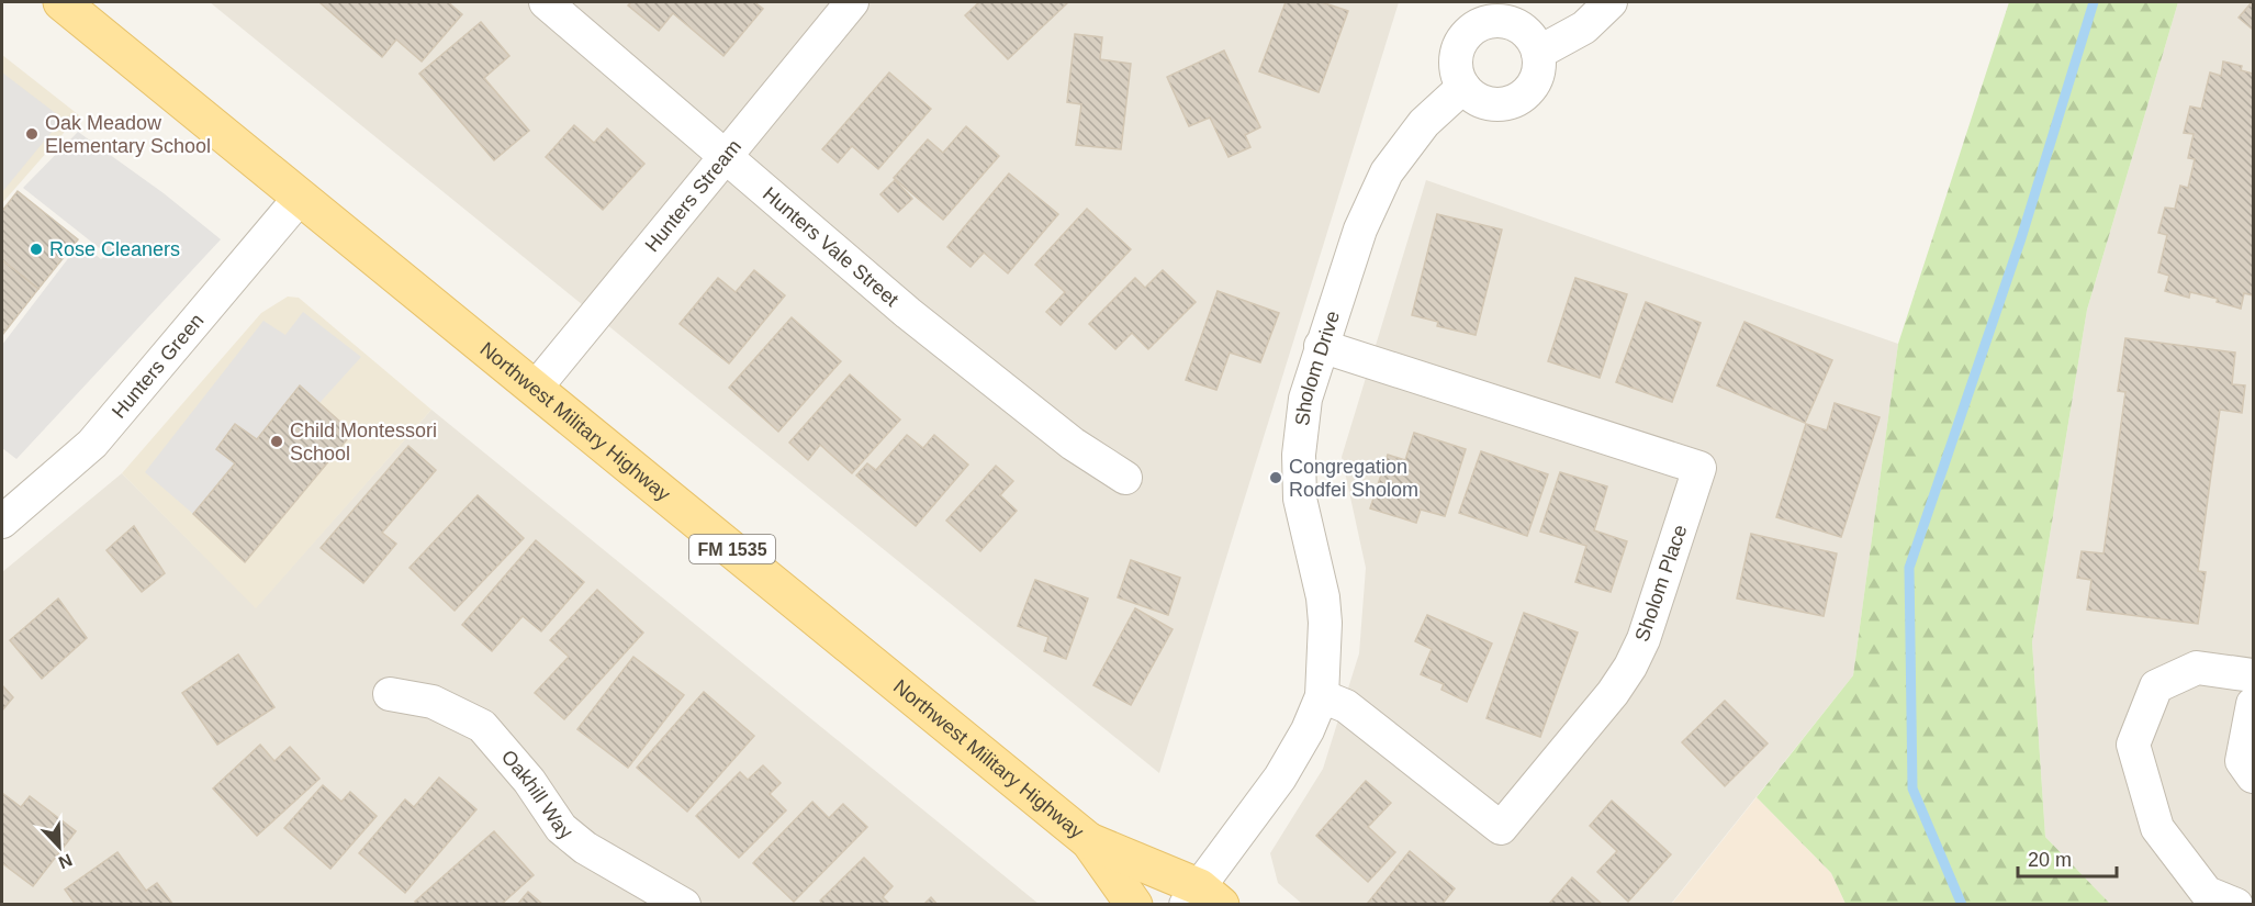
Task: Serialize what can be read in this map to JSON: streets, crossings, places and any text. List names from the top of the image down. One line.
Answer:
{"streets":{"main road":["Northwest Military Highway","FM 1535"],"street":["Hunters Stream","Hunters Vale Street","Hunters Green","Sholom Drive","Sholom Place","Oakhill Way"]},"crossings":[["Hunters Stream","Hunters Vale Street"],["Hunters Stream","Northwest Military Highway"],["Hunters Green","Northwest Military Highway"],["Sholom Drive","Northwest Military Highway"],["Sholom Drive","Sholom Place"]],"places":["Oak Meadow Elementary School","Rose Cleaners","Child Montessori School","Congregation Rodfei Sholom"],"scale_bar":"20 m","north":"bottom right"}
